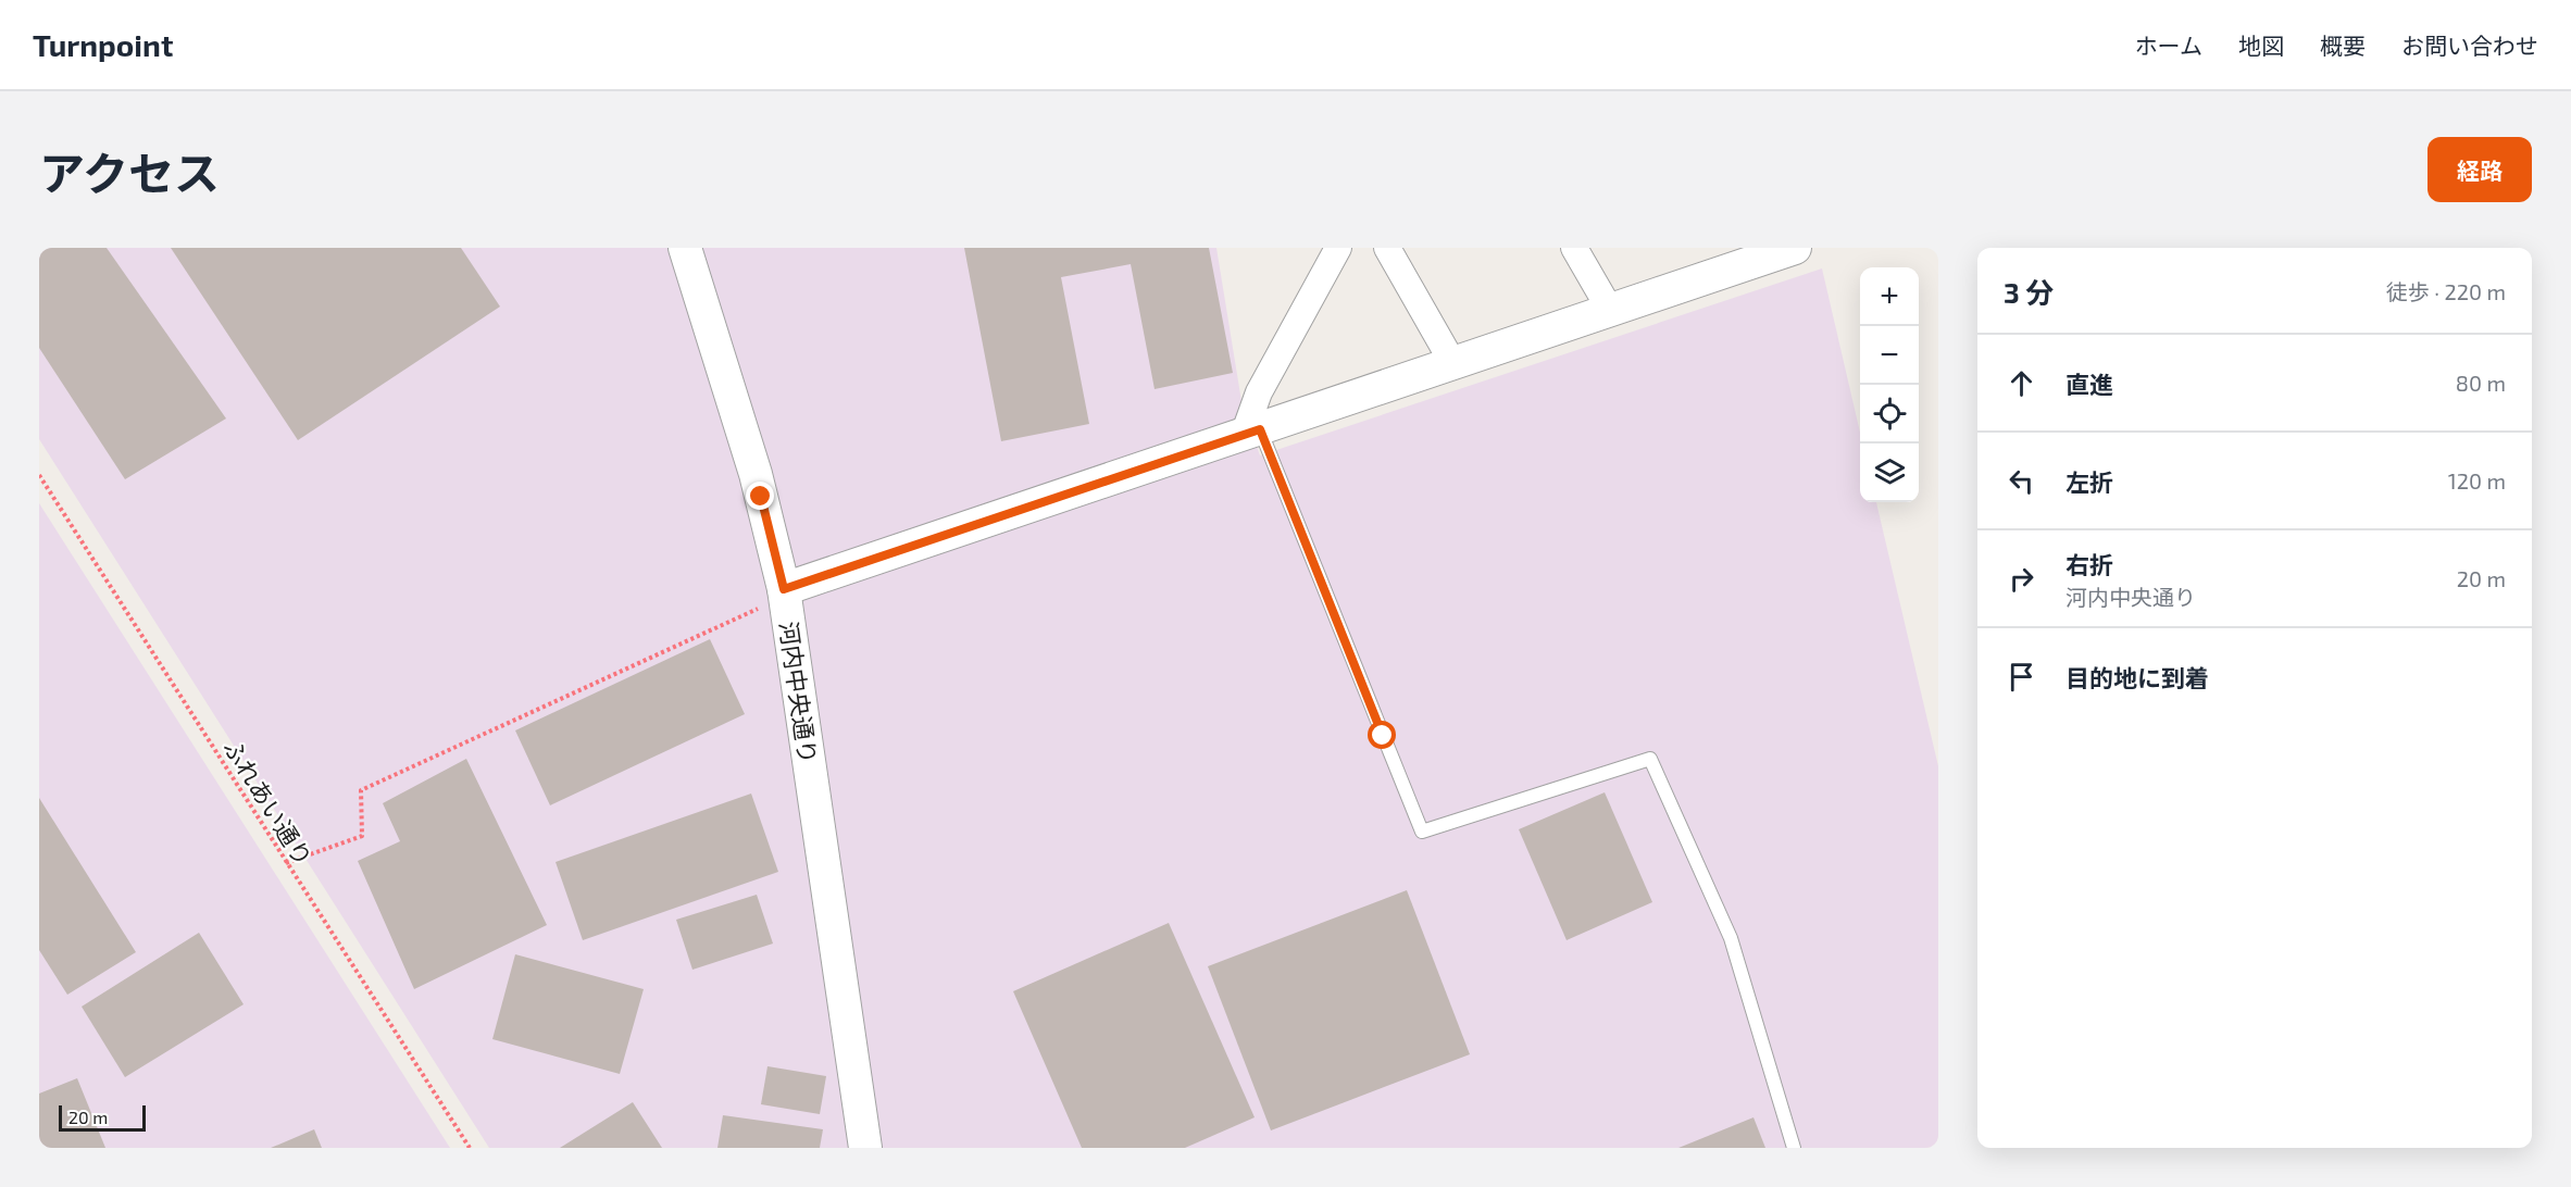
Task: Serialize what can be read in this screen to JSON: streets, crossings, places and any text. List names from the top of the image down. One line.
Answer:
{"streets":{"street":["河内中央通り"],"path":["ふれあい通り"]},"scale_bar":"20 m","page":{"header":"Turnpoint","nav":["ホーム","地図","概要","お問い合わせ"],"title":"アクセス","buttons":"経路","heading":["3 分","徒歩 · 220 m"],"map_buttons":["+","−"],"list":[["直進","80 m"],["左折","120 m"],["右折","河内中央通り","20 m"],"目的地に到着"],"scale":"20 m"}}
